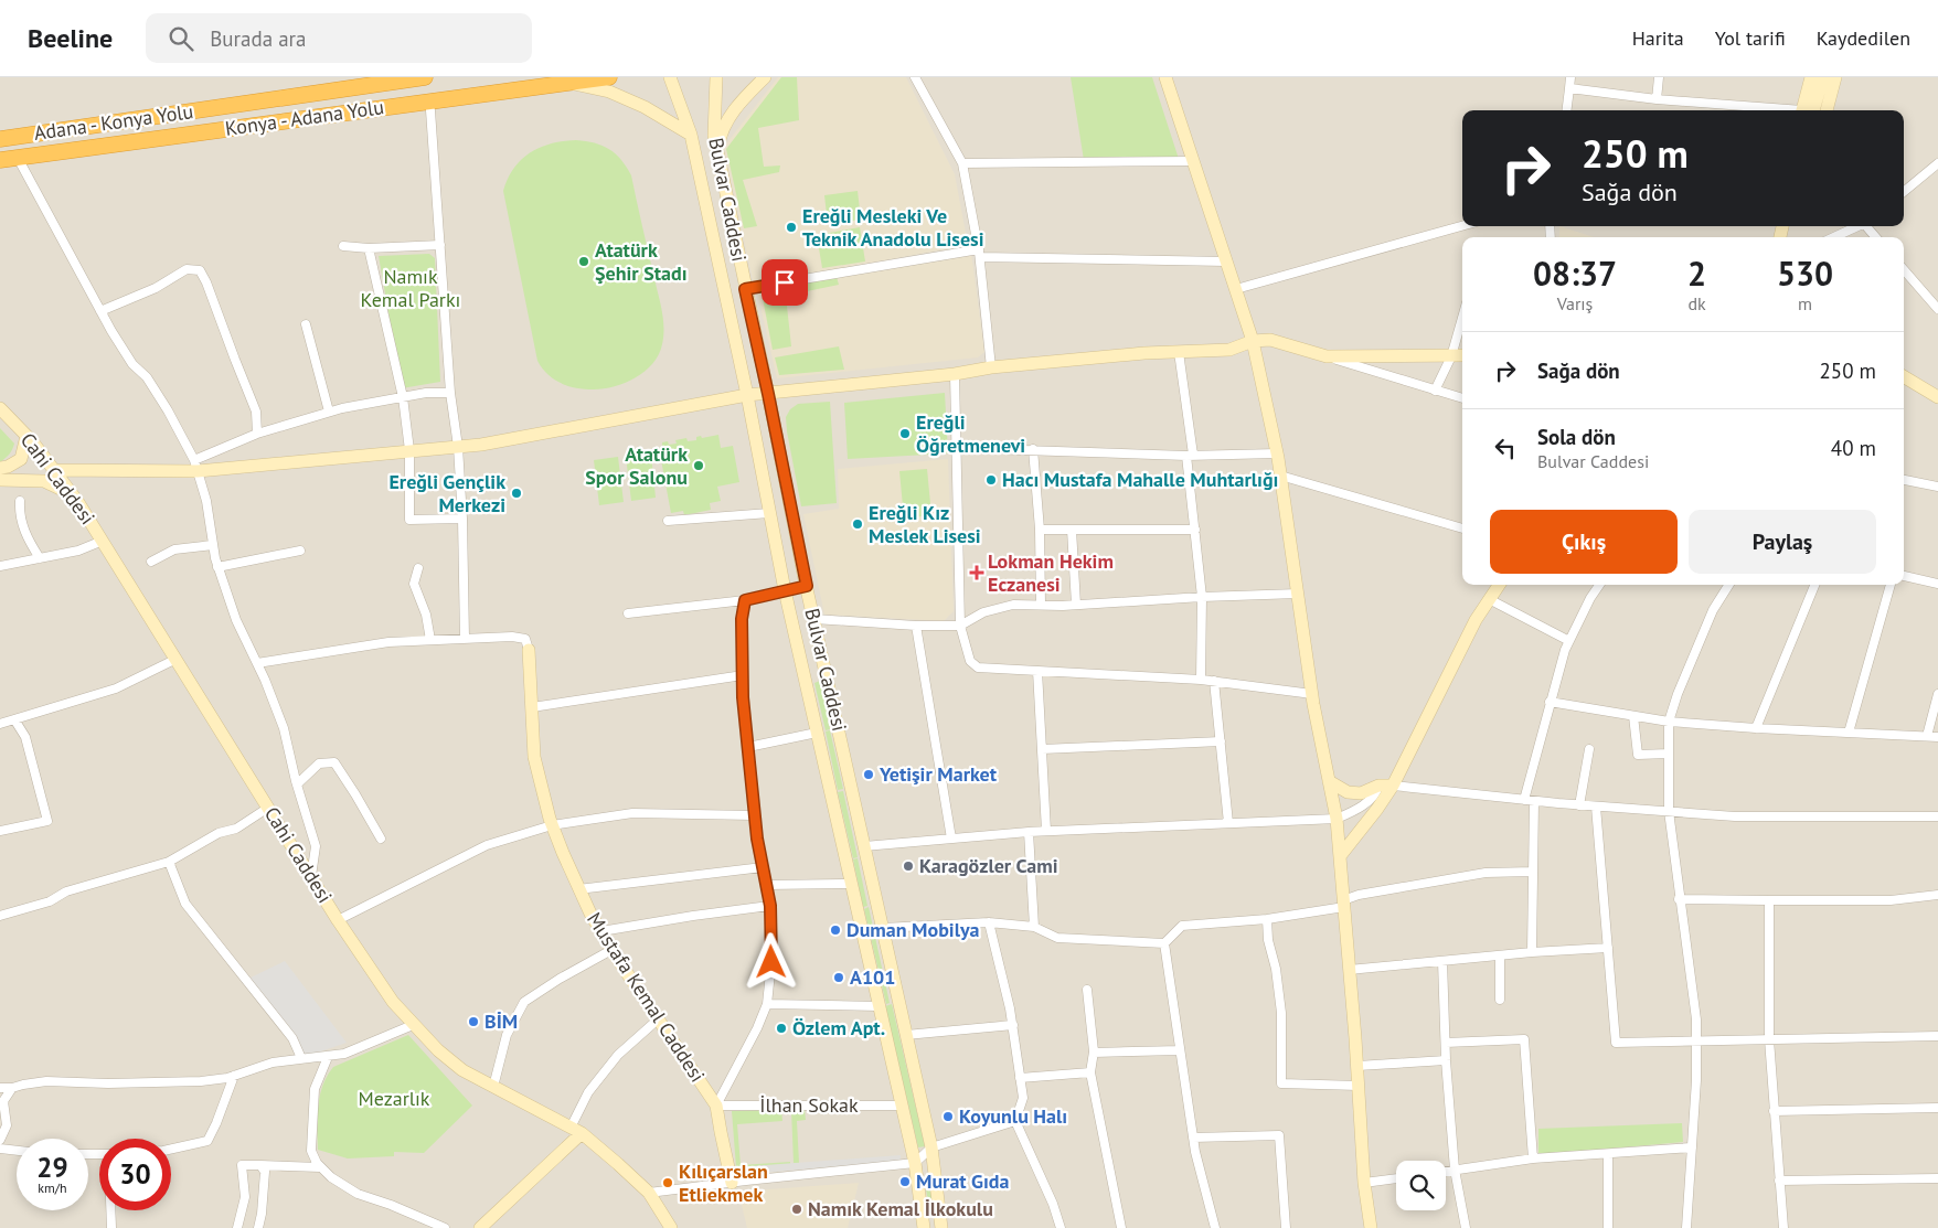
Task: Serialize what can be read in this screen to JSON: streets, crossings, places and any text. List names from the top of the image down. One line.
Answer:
{"streets":{"highway":["Konya - Adana Yolu","Adana - Konya Yolu"],"street":["Bulvar Caddesi","Cahi Caddesi","Mustafa Kemal Caddesi","İlhan Sokak"]},"crossings":[["Mustafa Kemal Caddesi","İlhan Sokak"]],"parks":["Namık Kemal Parkı","Mezarlık"],"places":{"other":["Ereğli Mesleki Ve Teknik Anadolu Lisesi","Atatürk Şehir Stadı","Ereğli Öğretmenevi","Atatürk Spor Salonu","Hacı Mustafa Mahalle Muhtarlığı","Ereğli Gençlik Merkezi","Ereğli Kız Meslek Lisesi","Yetişir Market","Karagözler Cami","Duman Mobilya","A101","BİM","Özlem Apt.","Koyunlu Halı","Murat Gıda","Kılıçarslan Etliekmek","Namık Kemal İlkokulu"],"health":["Lokman Hekim Eczanesi"]},"page":{"header":"Beeline","search":"Burada ara","nav":["Harita","Yol tarifi","Kaydedilen"],"turn":["250 m","Sağa dön"],"eta":["08:37","Varış","2","dk","530","m"],"list":[{"name":"Sağa dön","value":"250 m"},{"name":"Sola dön","note":"Bulvar Caddesi","value":"40 m"}],"buttons":["Çıkış","Paylaş"],"speed":"29 km/h","limit":"30"}}
